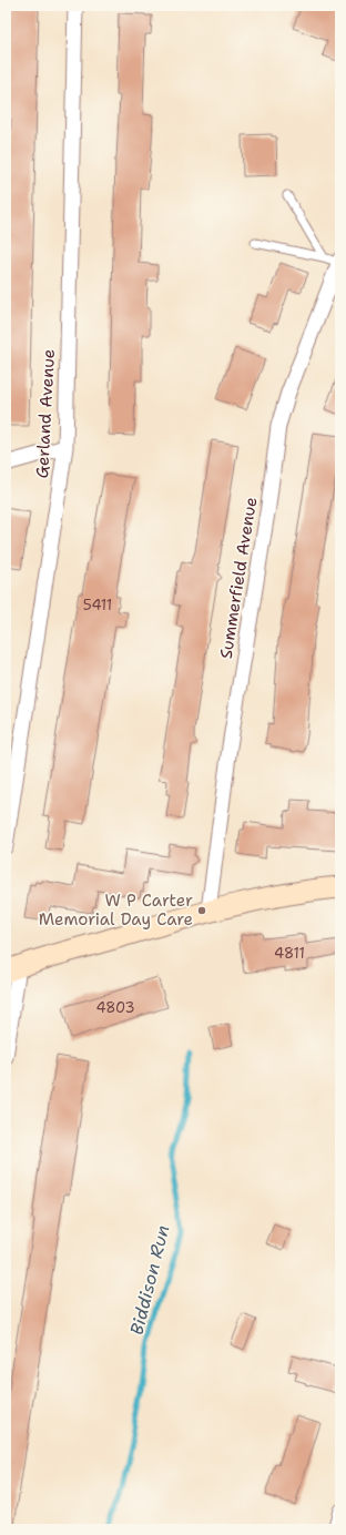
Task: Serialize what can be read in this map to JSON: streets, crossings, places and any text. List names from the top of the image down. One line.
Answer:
{"streets":{"street":["Gerland Avenue","Summerfield Avenue"]},"water":["Biddison Run"],"places":["W P Carter Memorial Day Care"],"house_numbers":["5411","4811","4803"]}
